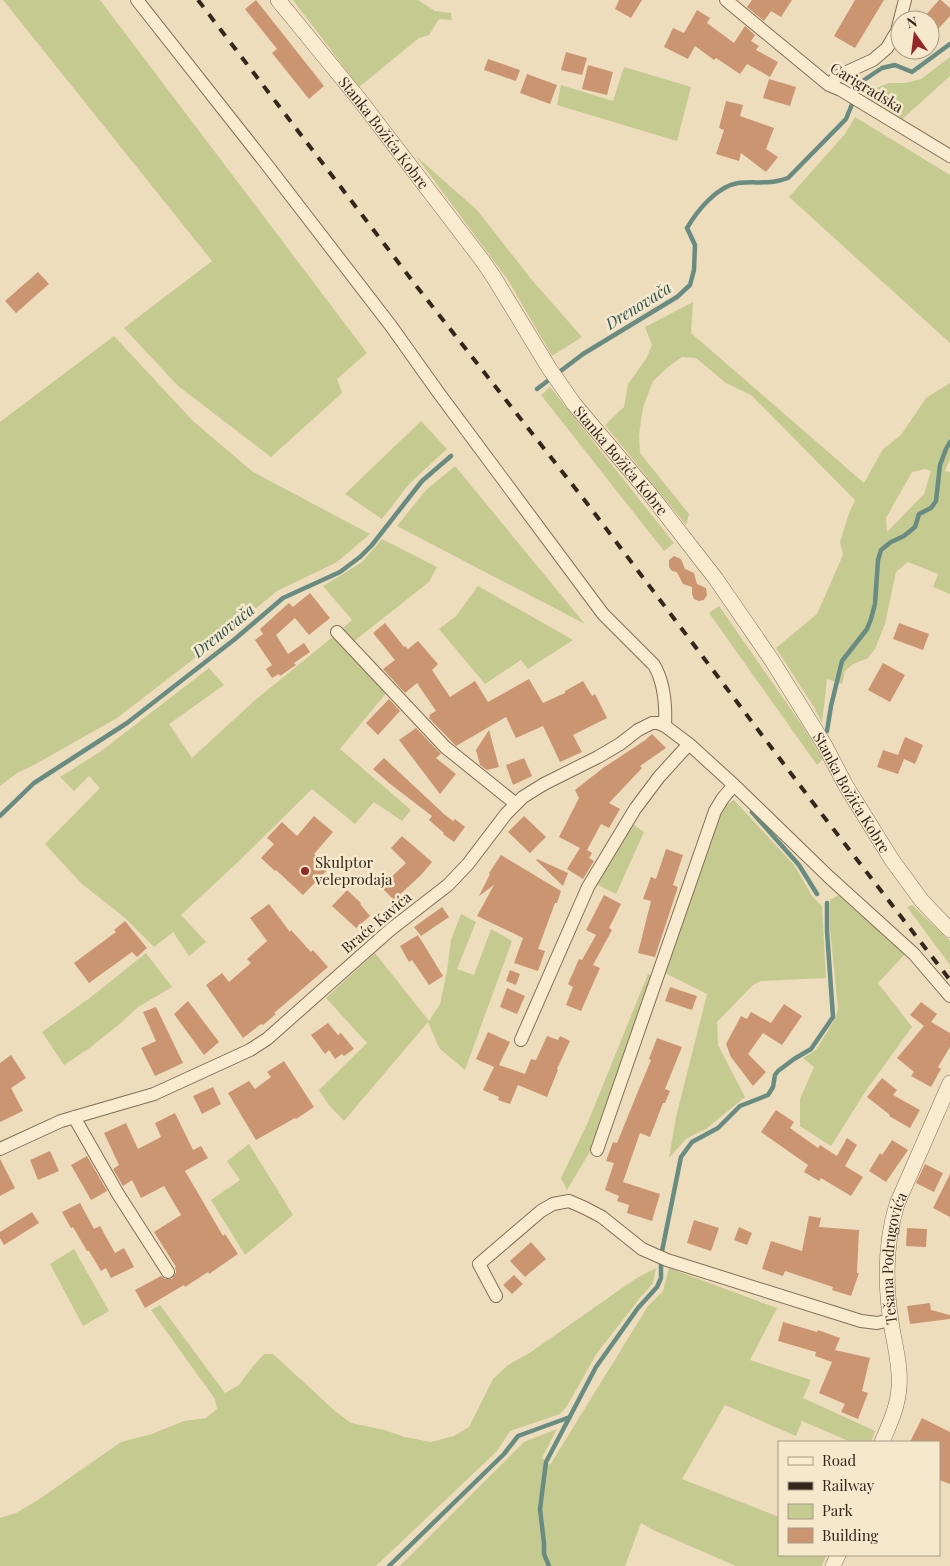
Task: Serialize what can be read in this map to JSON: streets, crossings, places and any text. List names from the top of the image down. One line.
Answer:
{"streets":{"street":["Carigradska","Stanka Božića Kobre","Braće Kavića","Tešana Podrugovića"]},"water":["Drenovača"],"places":["Skulptor veleprodaja"],"legend":["Road","Railway","Park","Building"],"north":"top"}
